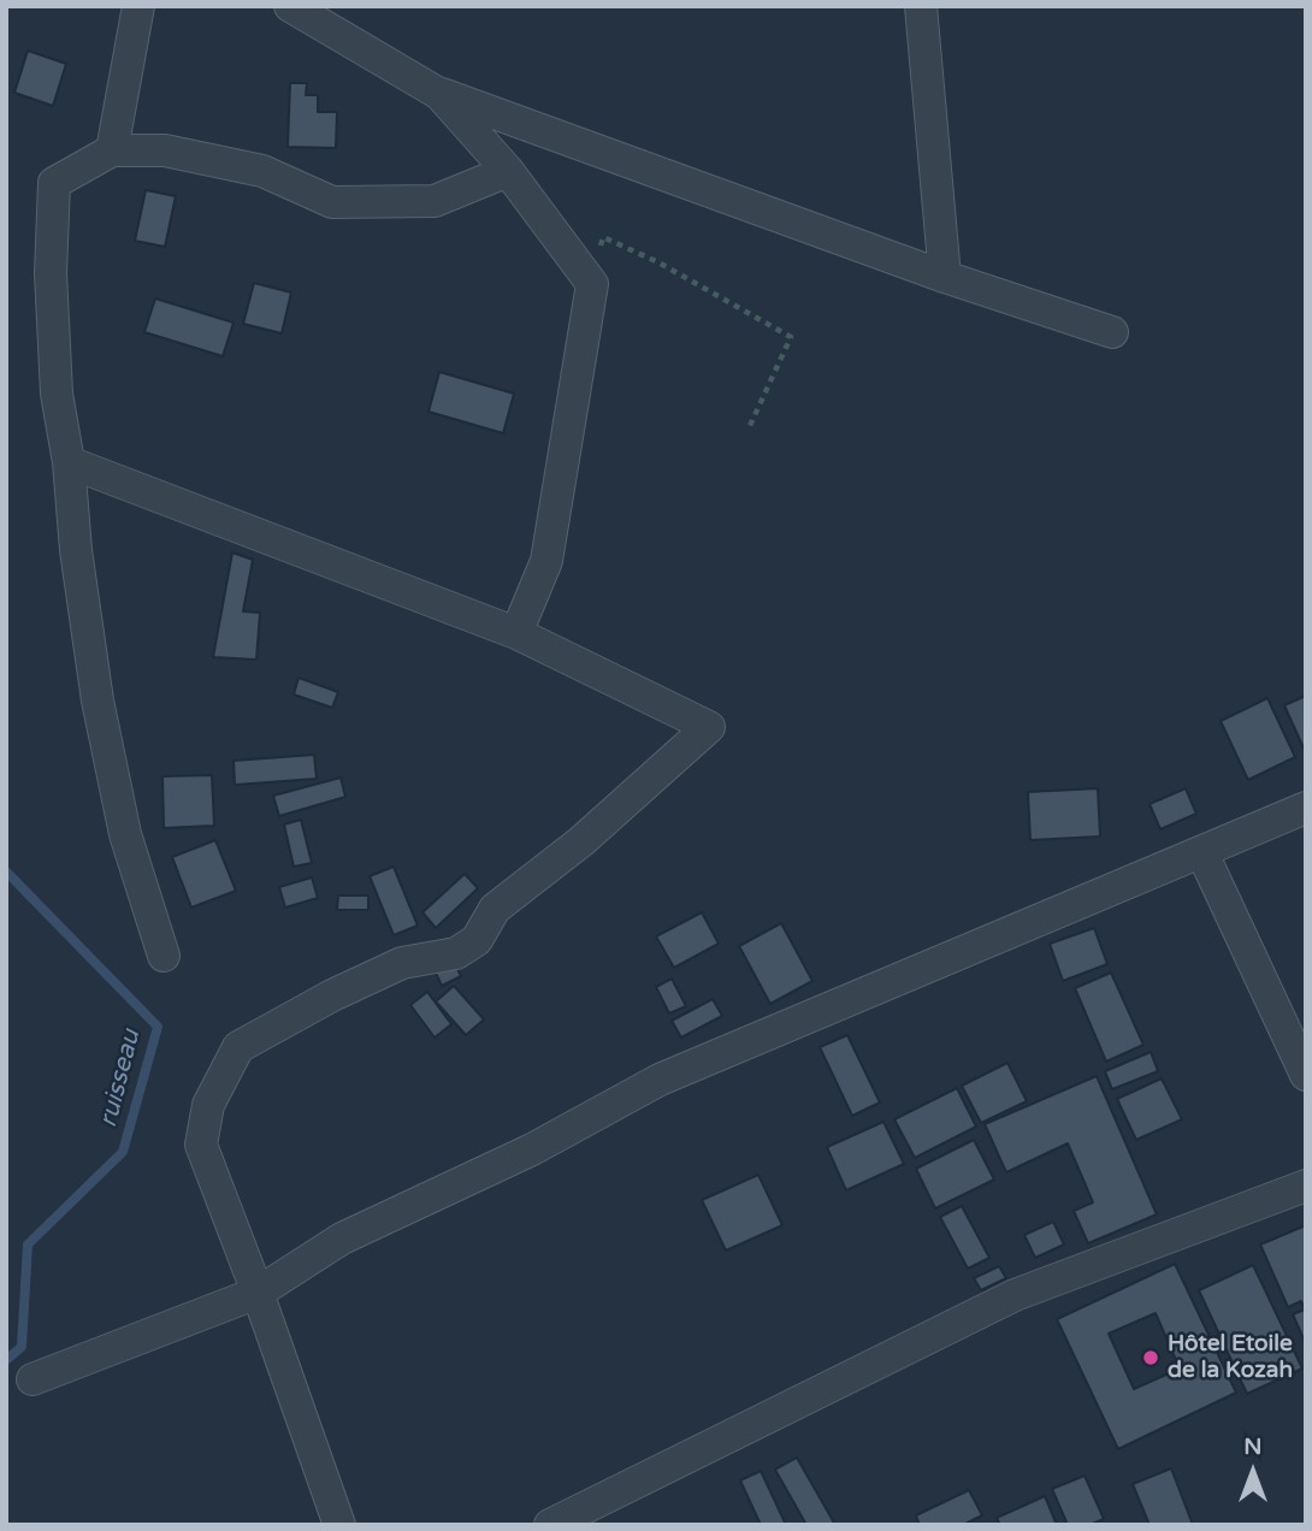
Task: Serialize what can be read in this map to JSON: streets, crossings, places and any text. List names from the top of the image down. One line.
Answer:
{"water":["ruisseau"],"places":["Hôtel Etoile de la Kozah"],"north":"top"}
